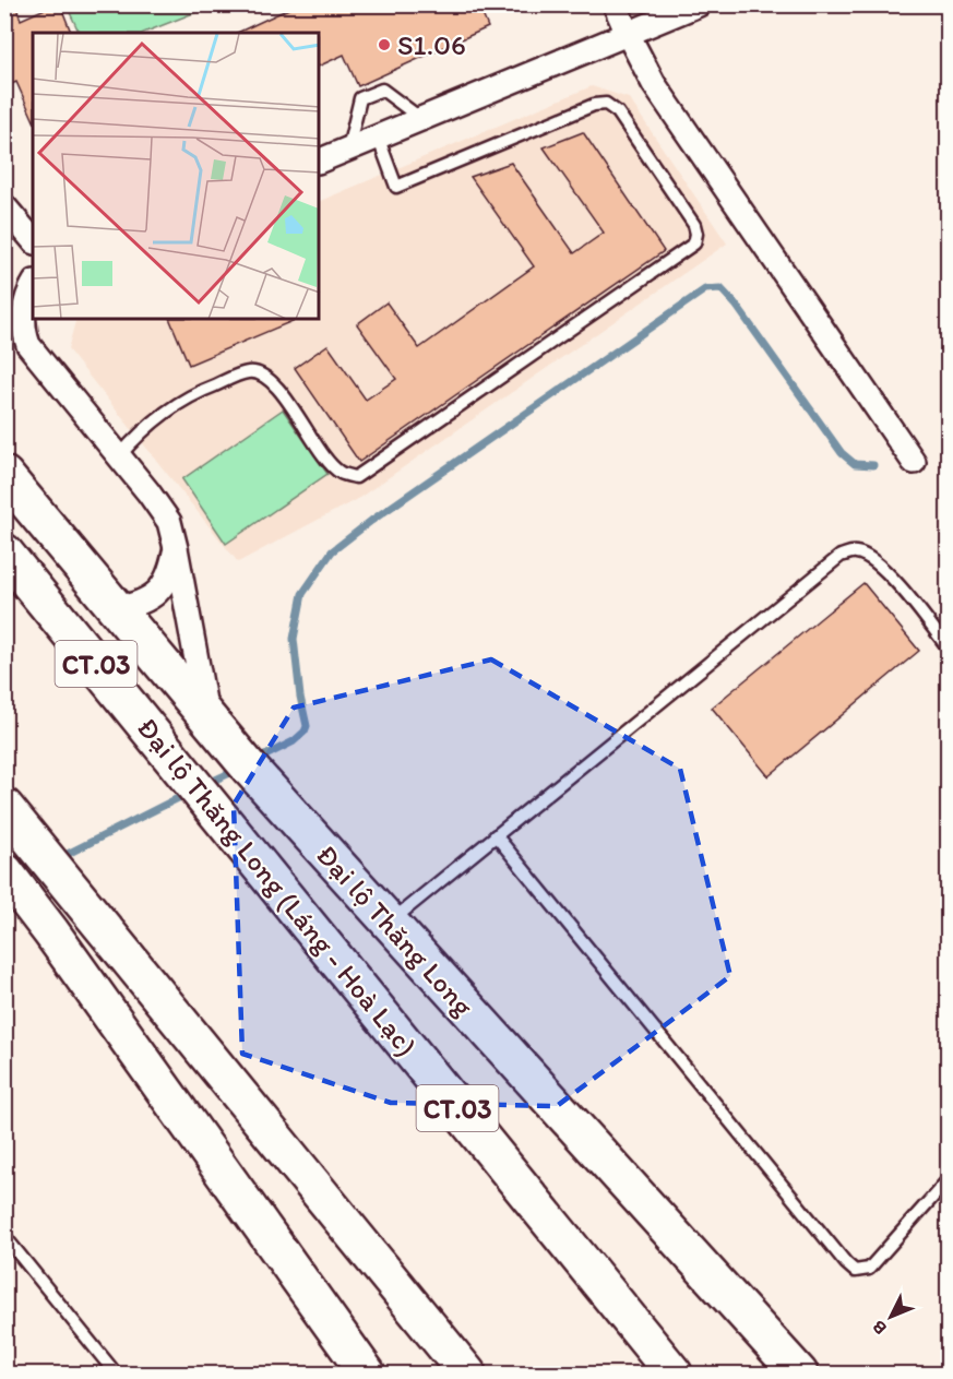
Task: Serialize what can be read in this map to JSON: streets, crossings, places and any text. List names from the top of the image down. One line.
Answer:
{"streets":{"main road":["CT.03","Đại lộ Thăng Long (Láng - Hoà Lạc)","Đại lộ Thăng Long"]},"places":["S1.06"],"north":"bottom left"}
